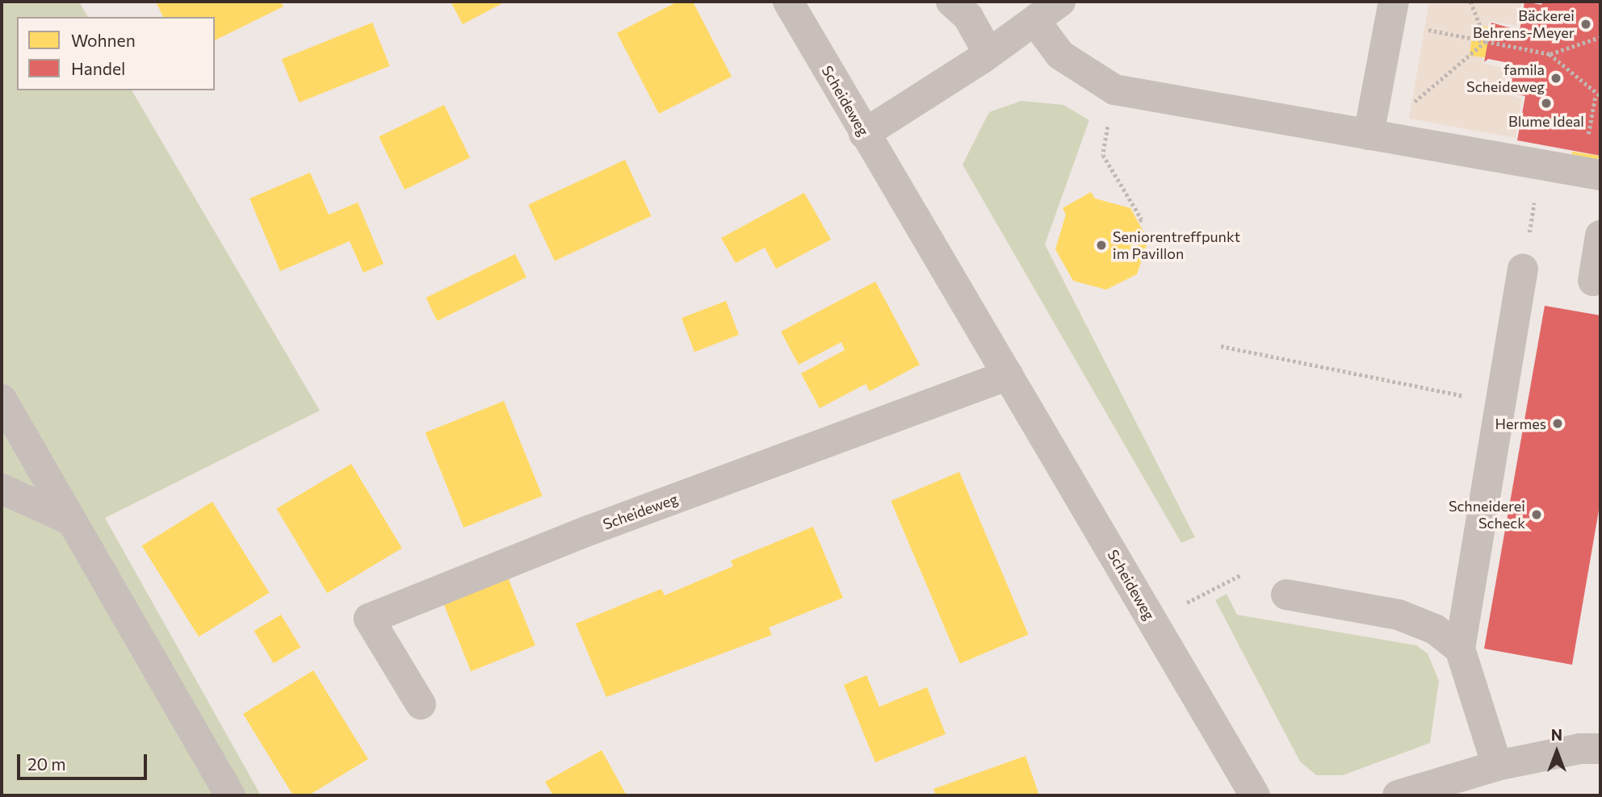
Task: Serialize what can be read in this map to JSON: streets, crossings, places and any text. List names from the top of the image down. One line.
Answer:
{"streets":{"street":["Scheideweg"]},"places":["Bäckerei Behrens-Meyer","famila Scheideweg","Blume Ideal","Seniorentreffpunkt im Pavillon","Hermes","Schneiderei Scheck"],"legend":["Wohnen","Handel"],"scale_bar":"20 m","north":"top"}
